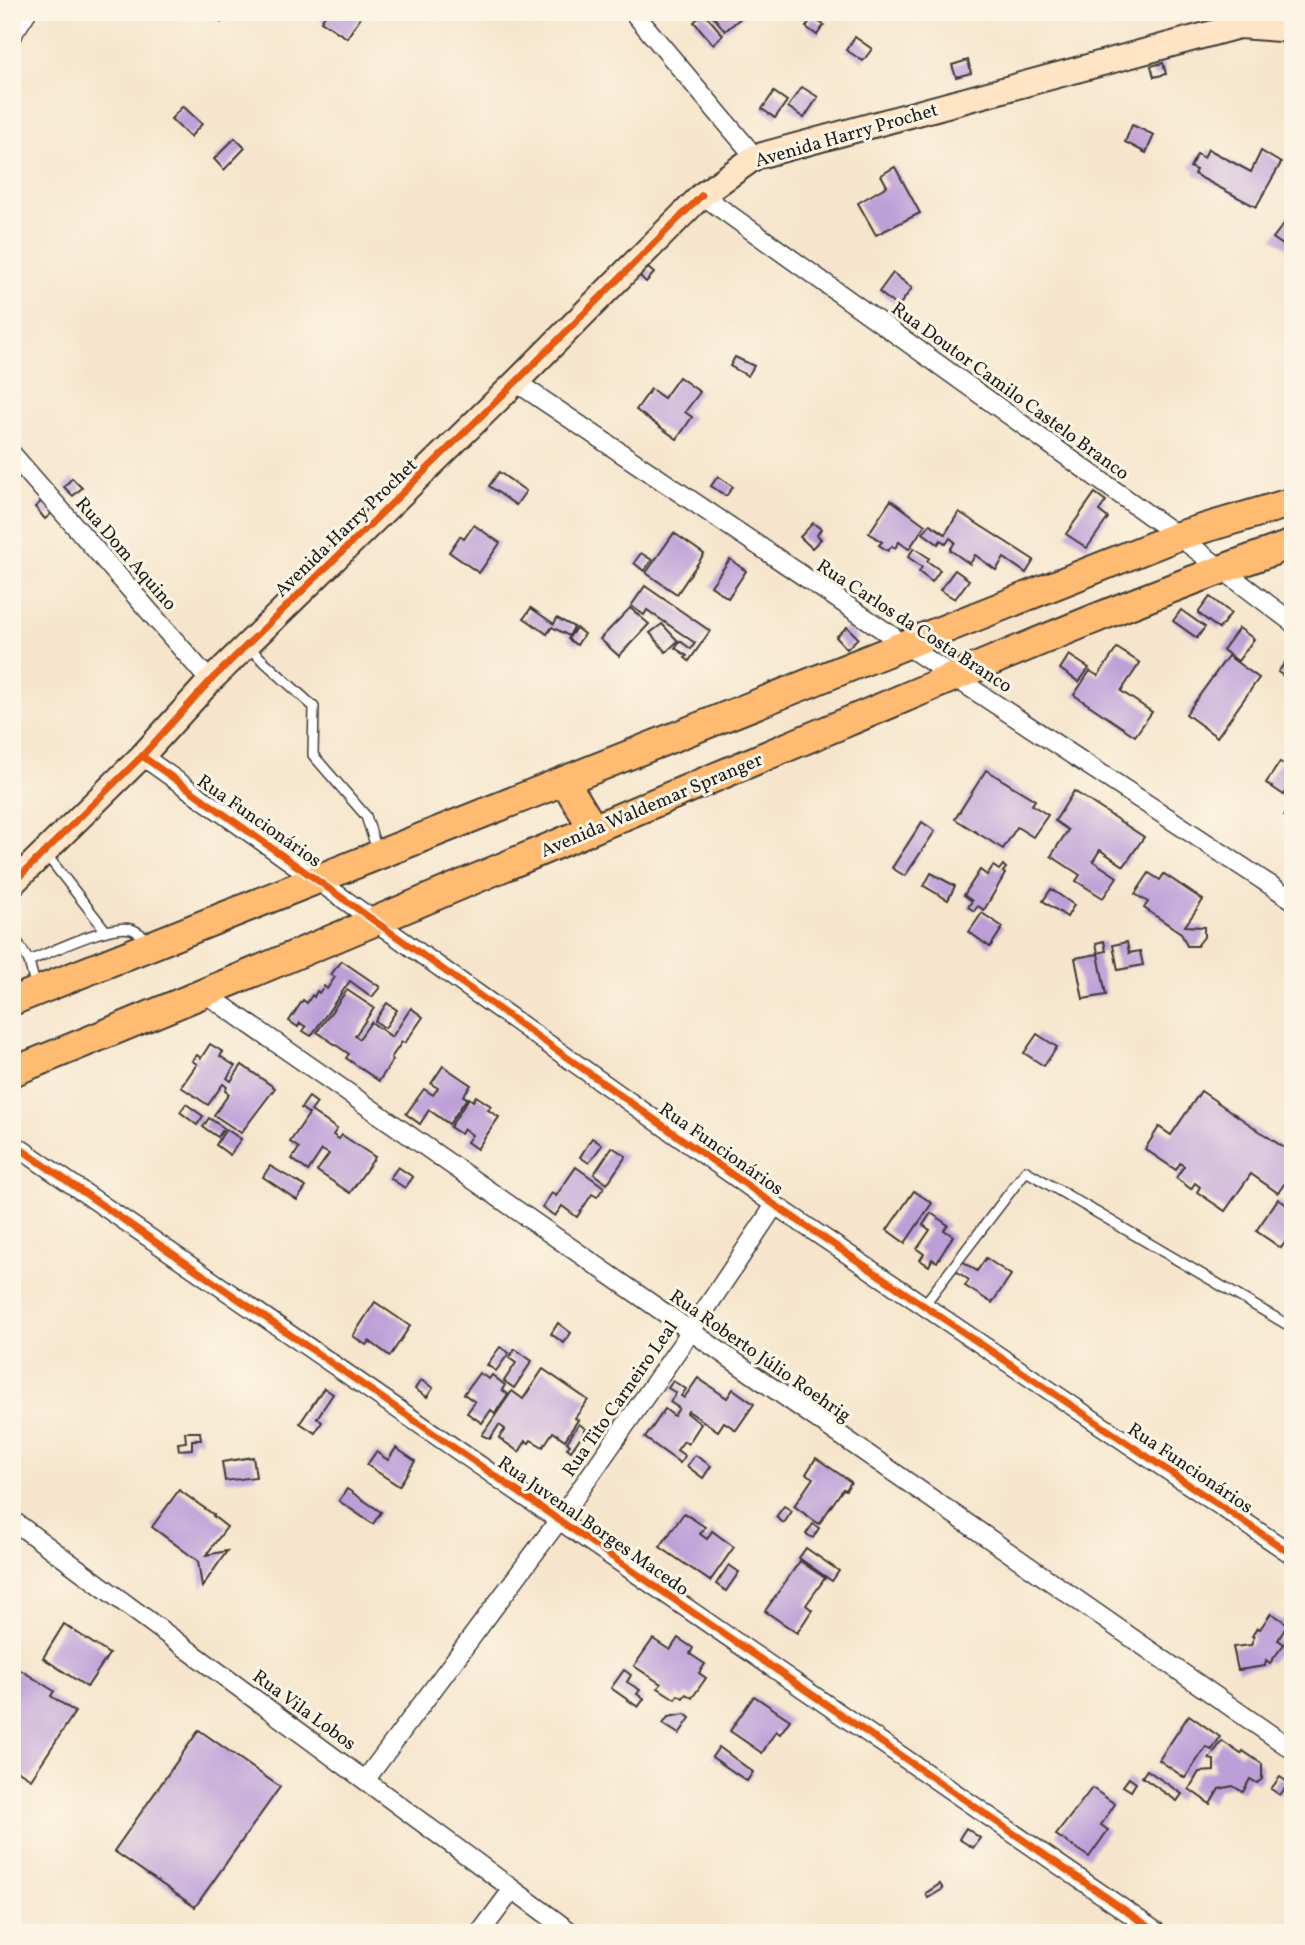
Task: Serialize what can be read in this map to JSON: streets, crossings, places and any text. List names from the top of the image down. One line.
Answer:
{"streets":{"main road":["Avenida Waldemar Spranger"],"street":["Avenida Harry Prochet","Rua Doutor Camilo Castelo Branco","Rua Dom Aquino","Rua Carlos da Costa Branco","Rua Funcionários","Rua Roberto Júlio Roehrig","Rua Tito Carneiro Leal","Rua Juvenal Borges Macedo","Rua Vila Lobos"]},"crossings":[["Avenida Harry Prochet","Rua Doutor Camilo Castelo Branco"],["Avenida Harry Prochet","Rua Dom Aquino"],["Avenida Harry Prochet","Rua Carlos da Costa Branco"],["Avenida Harry Prochet","Rua Funcionários"],["Rua Doutor Camilo Castelo Branco","Avenida Waldemar Spranger"],["Rua Carlos da Costa Branco","Avenida Waldemar Spranger"],["Avenida Waldemar Spranger","Rua Funcionários"],["Avenida Waldemar Spranger","Rua Roberto Júlio Roehrig"],["Rua Funcionários","Rua Tito Carneiro Leal"],["Rua Roberto Júlio Roehrig","Rua Tito Carneiro Leal"],["Rua Tito Carneiro Leal","Rua Juvenal Borges Macedo"],["Rua Tito Carneiro Leal","Rua Vila Lobos"]]}
